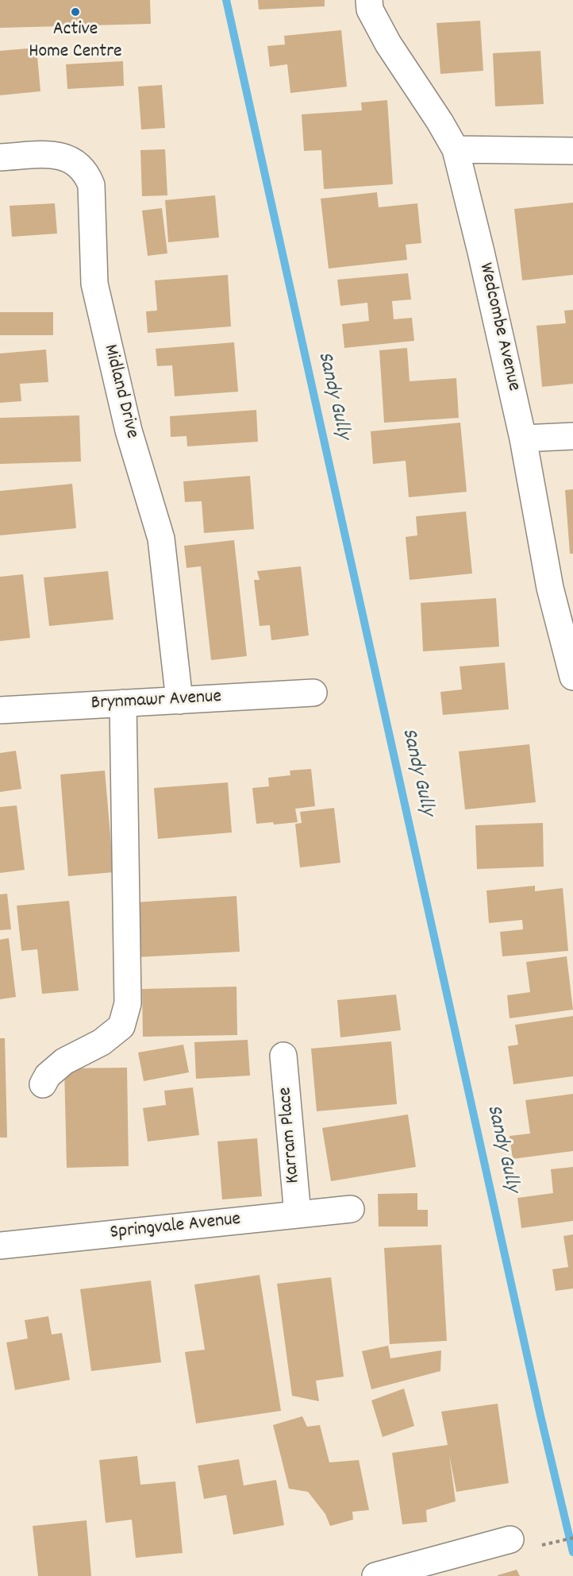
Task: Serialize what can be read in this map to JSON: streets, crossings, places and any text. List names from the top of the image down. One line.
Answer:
{"streets":{"street":["Wedcombe Avenue","Midland Drive","Brynmawr Avenue","Karram Place","Springvale Avenue"]},"crossings":[["Midland Drive","Brynmawr Avenue"],["Karram Place","Springvale Avenue"]],"water":["Sandy Gully"],"places":["Active Home Centre"]}
